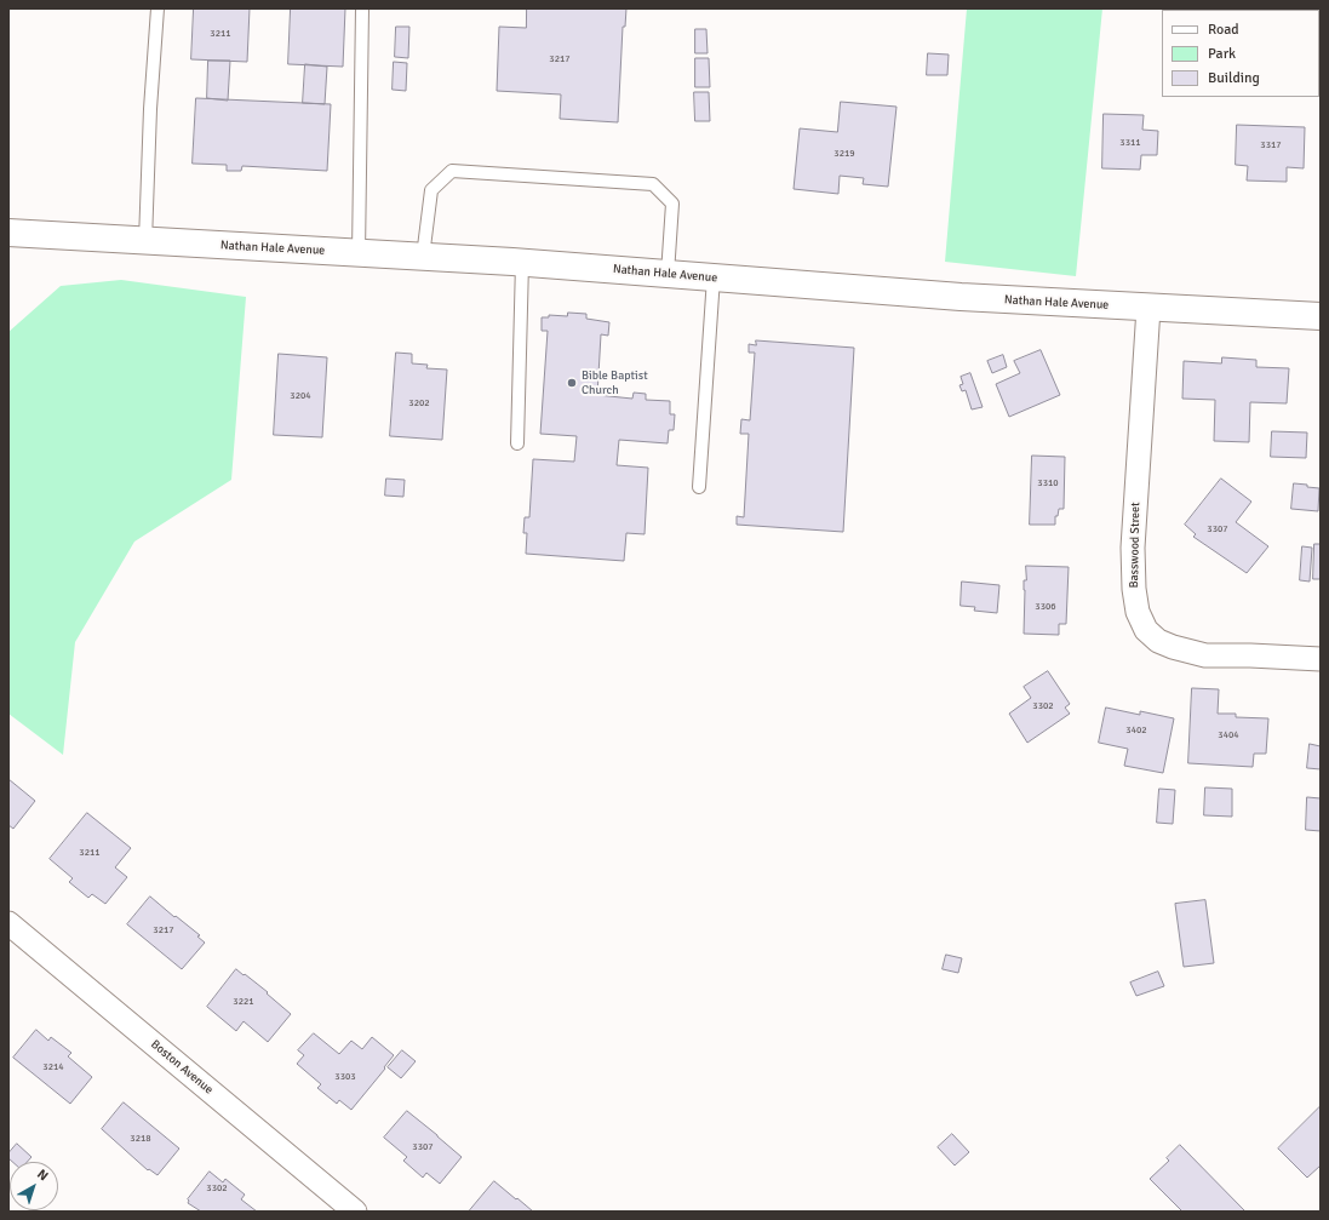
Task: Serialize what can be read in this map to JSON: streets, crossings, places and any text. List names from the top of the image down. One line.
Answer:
{"streets":{"street":["Nathan Hale Avenue","Basswood Street","Boston Avenue"]},"crossings":[["Nathan Hale Avenue","Basswood Street"]],"places":["Bible Baptist Church"],"house_numbers":["3211","3217","3311","3317","3219","3204","3202","3310","3307","3306","3302","3402","3404","3211","3217","3221","3214","3303","3218","3307","3302"],"legend":["Road","Park","Building"],"north":"top right"}
